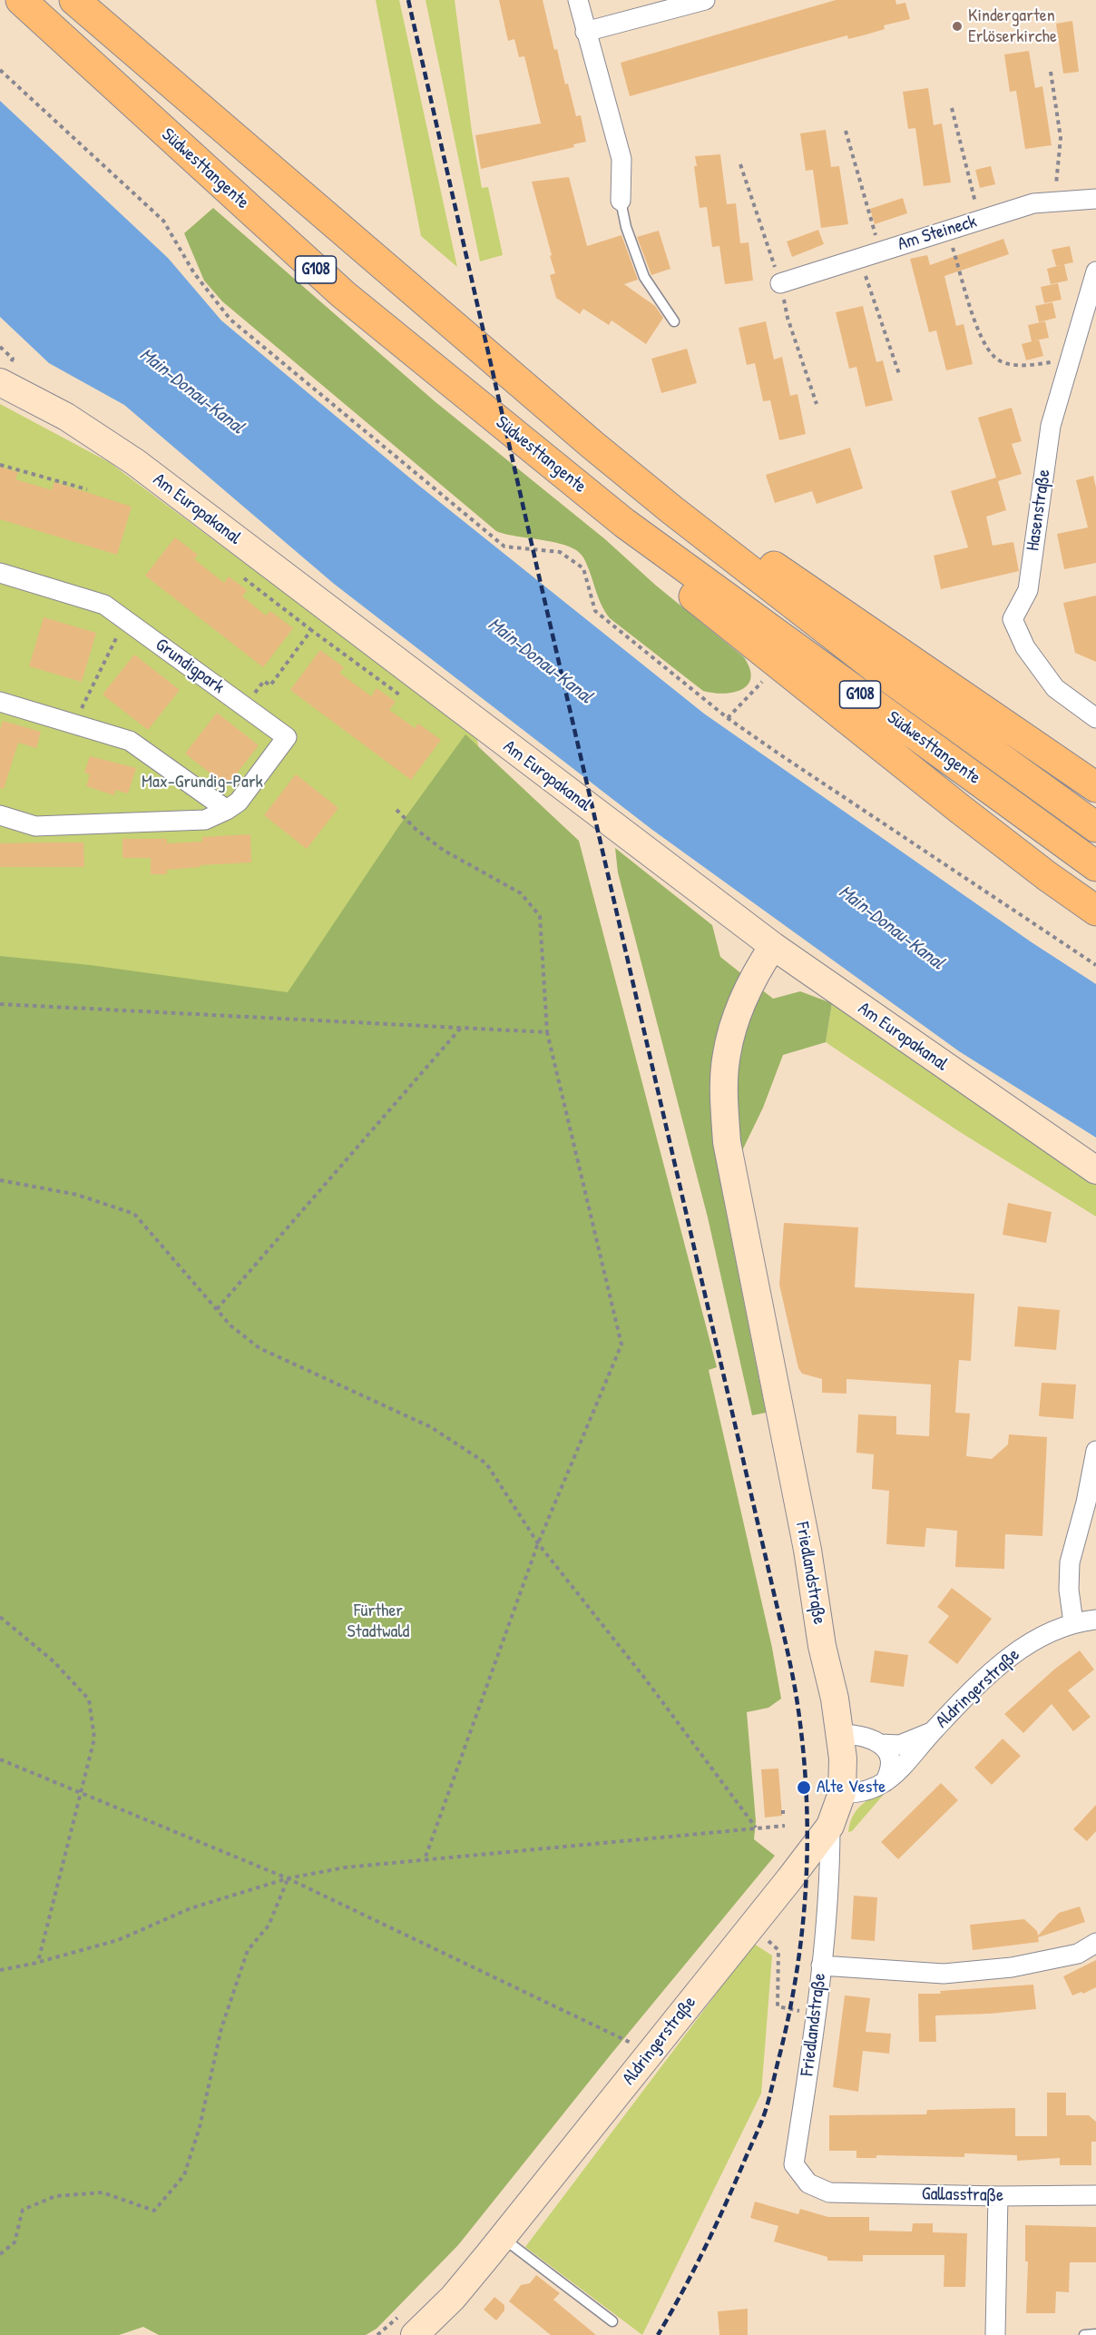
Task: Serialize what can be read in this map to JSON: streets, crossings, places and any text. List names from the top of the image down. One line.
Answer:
{"streets":{"highway":["Südwesttangente","G108"],"main road":["Am Europakanal","Friedlandstraße","Aldringerstraße"],"street":["Am Steineck","Hasenstraße","Grundigpark","Gallasstraße"]},"crossings":[["Am Europakanal","Friedlandstraße"],["Friedlandstraße","Aldringerstraße"],["Friedlandstraße","Gallasstraße"]],"water":["Main-Donau-Kanal"],"parks":["Max-Grundig-Park","Fürther Stadtwald"],"places":["Kindergarten Erlöserkirche","Alte Veste"]}
